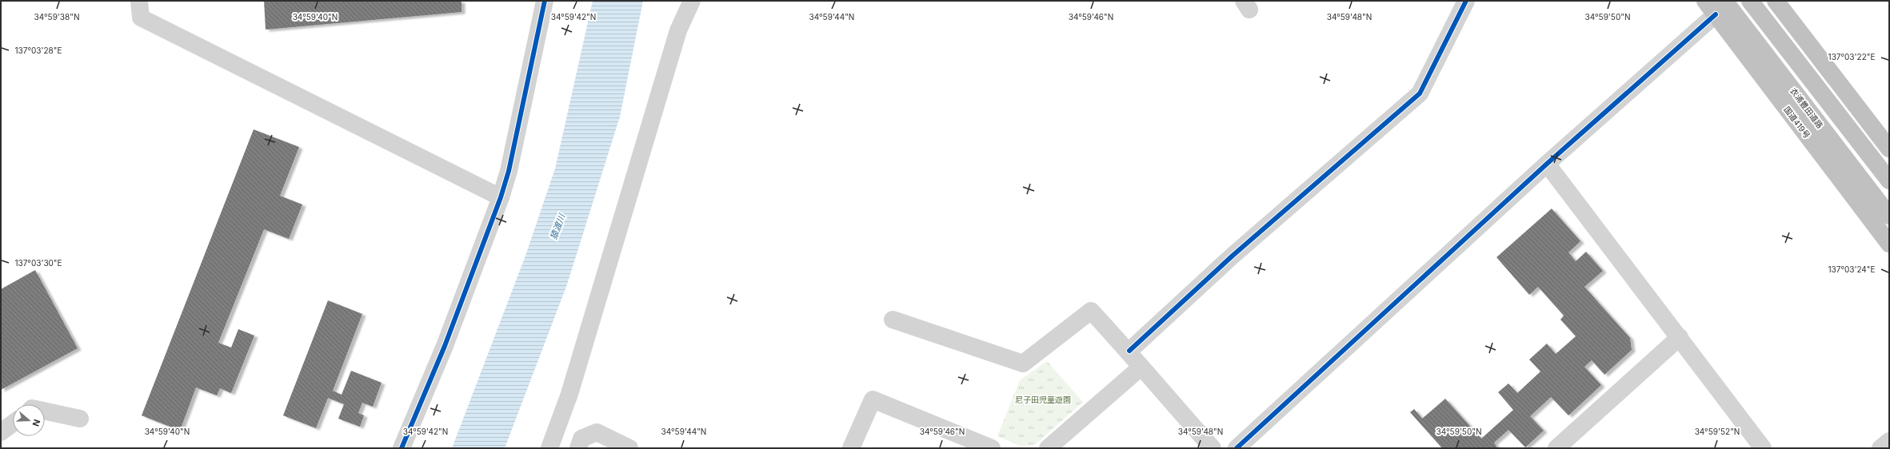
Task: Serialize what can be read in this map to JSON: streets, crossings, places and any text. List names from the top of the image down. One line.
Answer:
{"streets":{"highway":["衣浦豊田道路","国道419号"]},"crossings":[["衣浦豊田道路","国道419号"]],"water":["猿渡川"],"parks":["尼子田児童遊園"],"north":"right","coordinates":["34°59'38\"N","34°59'44\"N","34°59'40\"N","34°59'42\"N","34°59'46\"N","34°59'48\"N","34°59'50\"N","137°03'28\"E","137°03'22\"E","137°03'30\"E","137°03'24\"E","34°59'52\"N"]}
